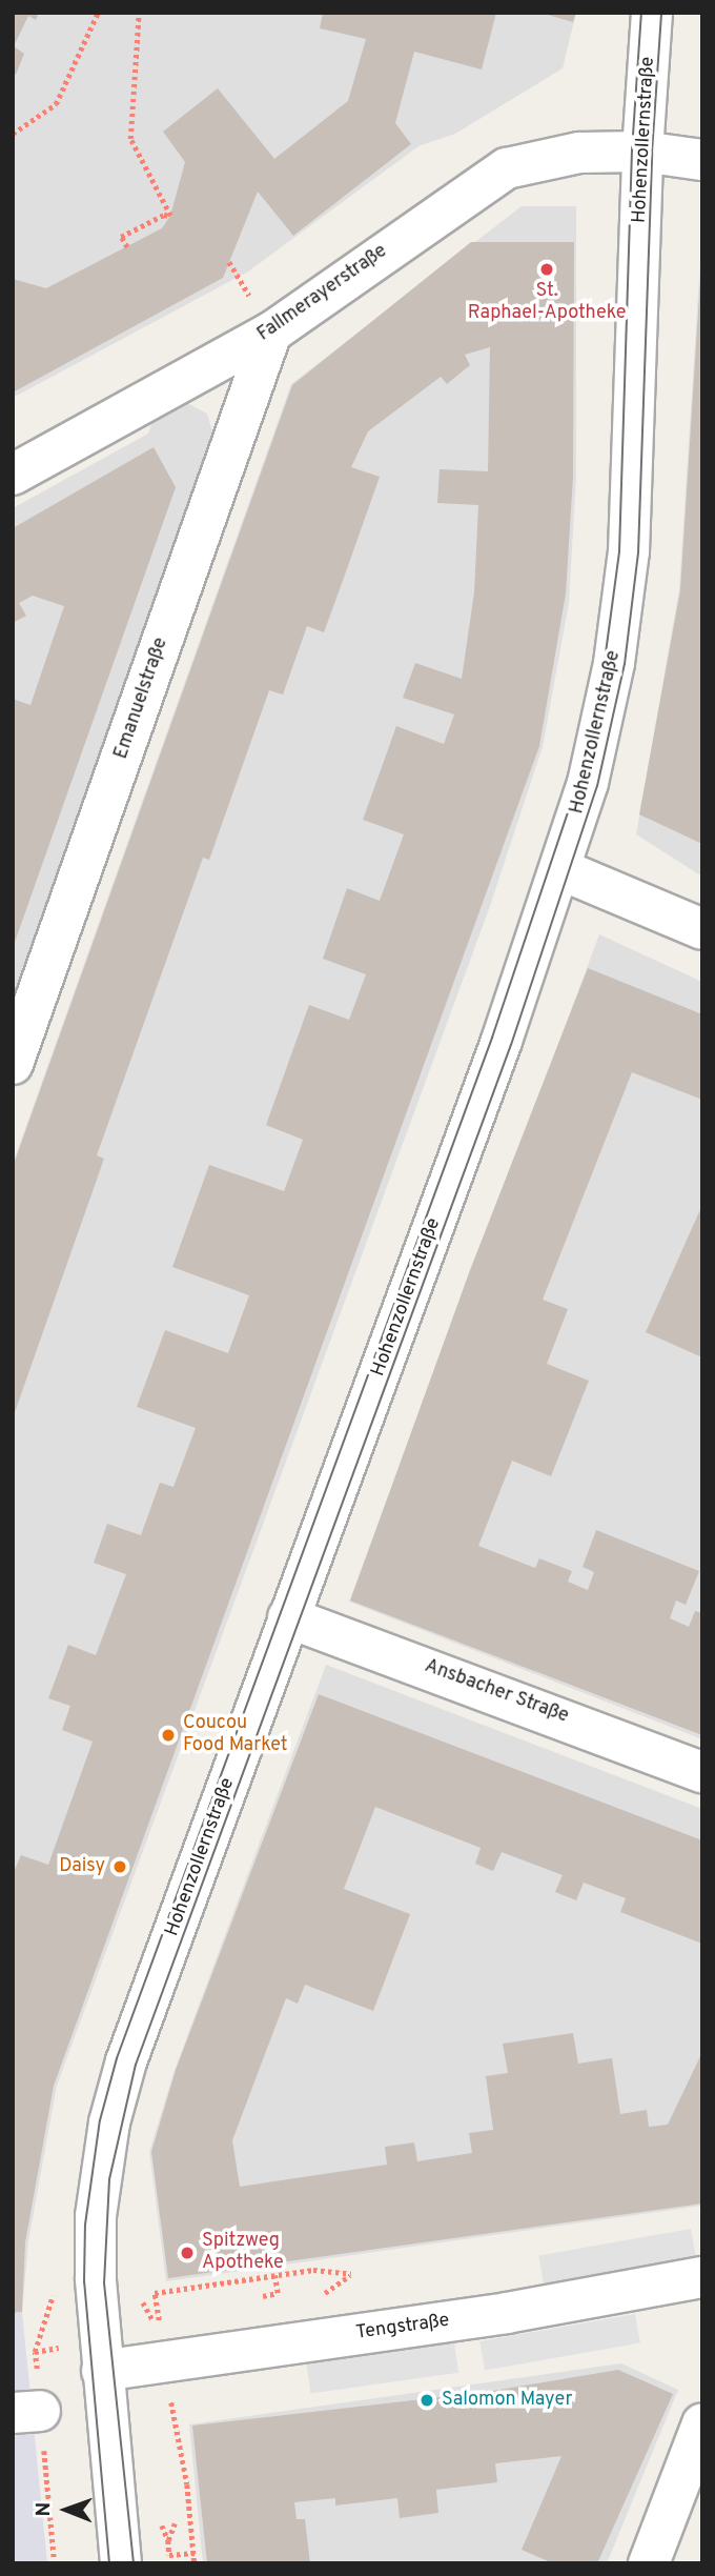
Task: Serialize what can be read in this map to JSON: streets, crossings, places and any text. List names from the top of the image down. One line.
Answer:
{"streets":{"street":["Hohenzollernstraße","Fallmerayerstraße","Emanuelstraße","Ansbacher Straße","Tengstraße"]},"crossings":[["Hohenzollernstraße","Fallmerayerstraße"],["Hohenzollernstraße","Ansbacher Straße"],["Hohenzollernstraße","Tengstraße"],["Fallmerayerstraße","Emanuelstraße"]],"places":["St. Raphael-Apotheke","Coucou Food Market","Daisy","Spitzweg Apotheke","Salomon Mayer"],"north":"left"}
